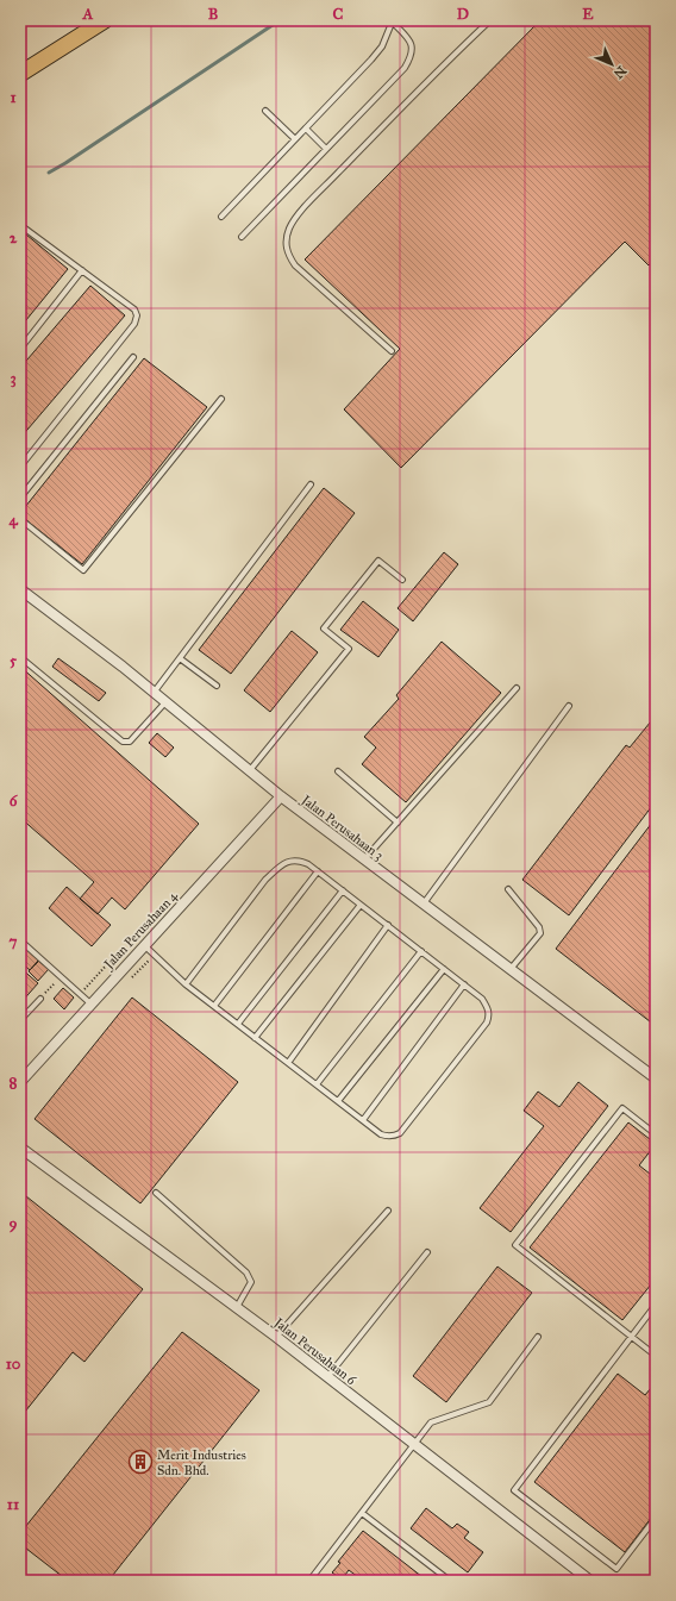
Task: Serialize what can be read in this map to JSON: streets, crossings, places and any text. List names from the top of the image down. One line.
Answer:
{"streets":{"street":["Jalan Perusahaan 3","Jalan Perusahaan 4","Jalan Perusahaan 6"]},"crossings":[["Jalan Perusahaan 3","Jalan Perusahaan 4"]],"places":{"building":["Merit Industries Sdn. Bhd."]},"north":"bottom right","grid":{"columns":["A","B","C","D","E"],"rows":["1","2","3","4","5","6","7","8","9","10","11"]}}
